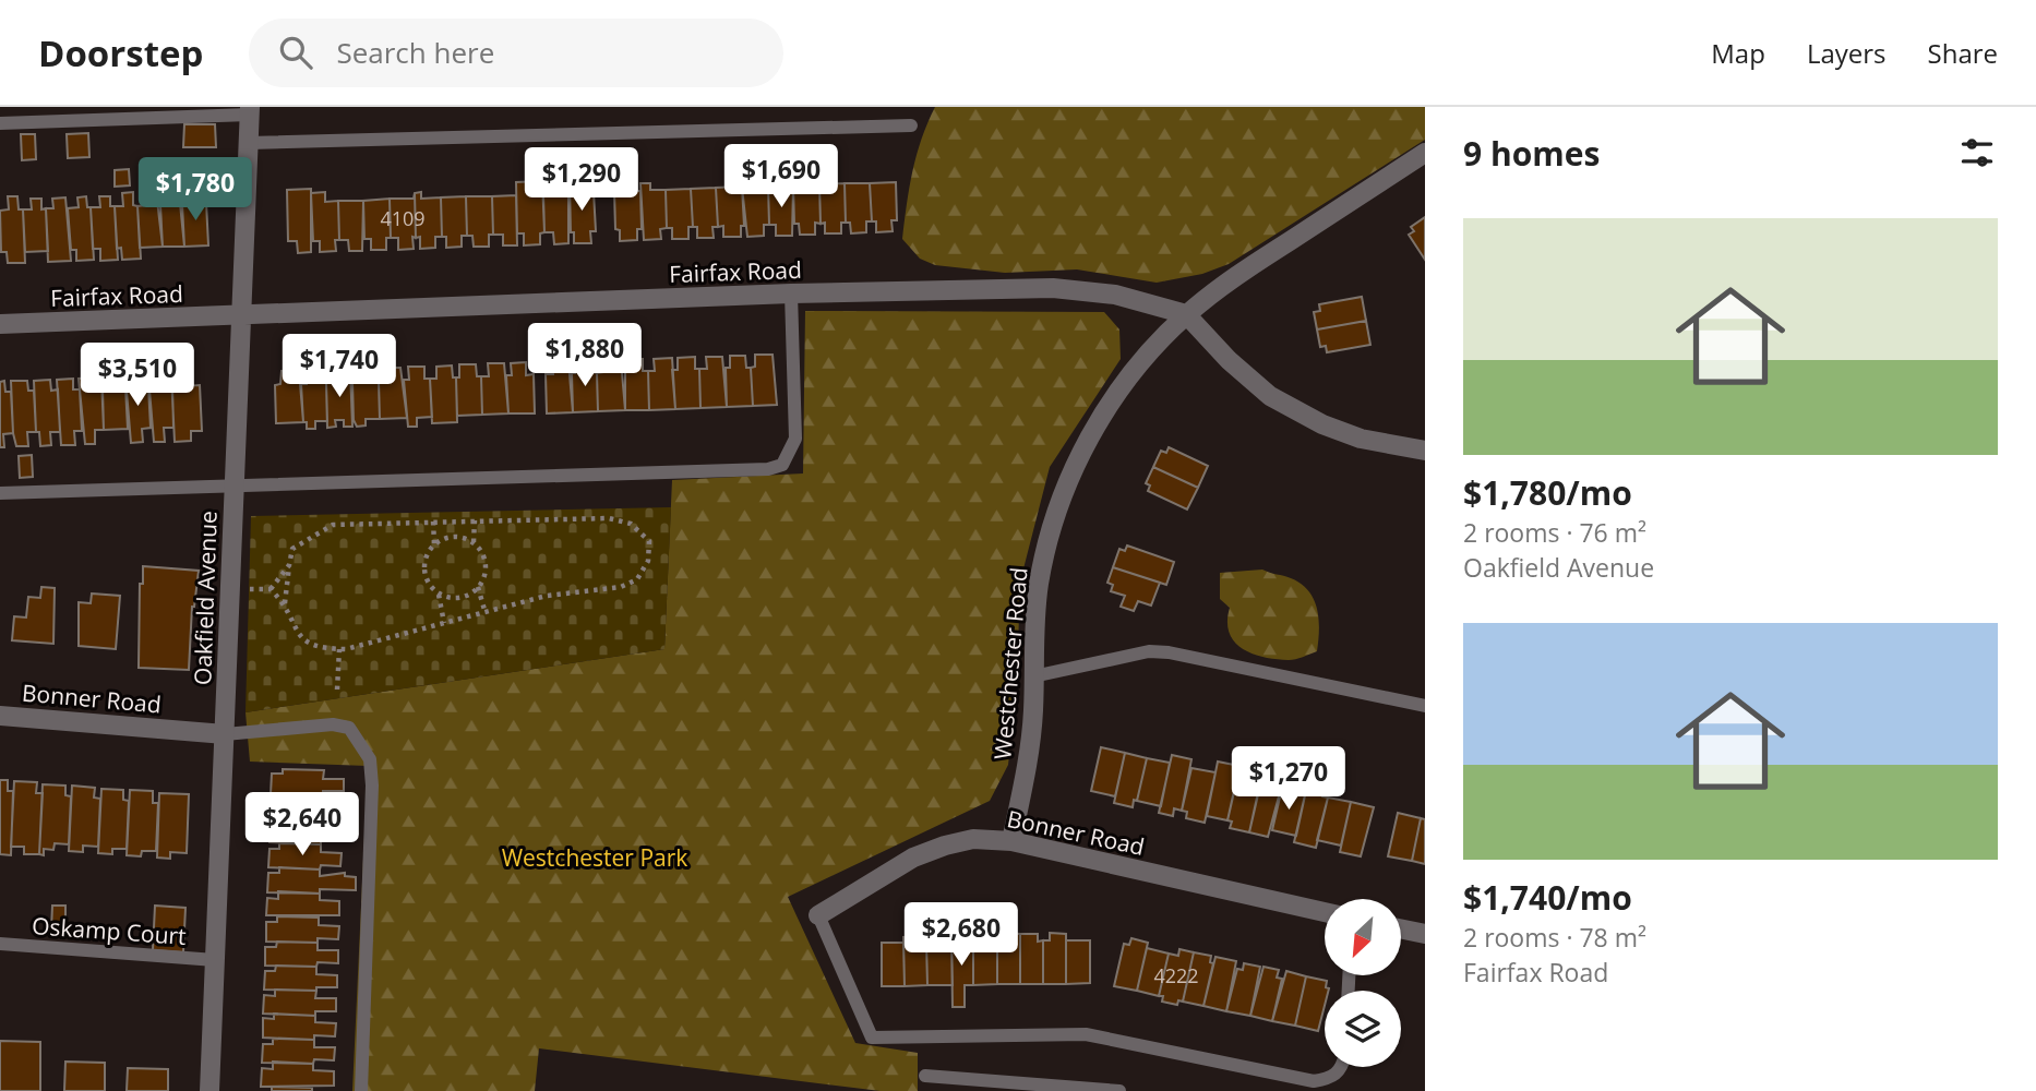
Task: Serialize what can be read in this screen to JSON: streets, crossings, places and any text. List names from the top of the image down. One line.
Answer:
{"streets":{"street":["Fairfax Road","Oakfield Avenue","Westchester Road","Bonner Road"],"lane":["Oskamp Court"]},"crossings":[["Fairfax Road","Oakfield Avenue"],["Fairfax Road","Westchester Road"],["Oakfield Avenue","Bonner Road"],["Oakfield Avenue","Oskamp Court"],["Westchester Road","Bonner Road"]],"parks":["Westchester Park"],"house_numbers":["4109","4222"],"north":"bottom left","page":{"header":"Doorstep","search":"Search here","nav":["Map","Layers","Share"],"heading":"9 homes","price":["$1,690","$1,290","$1,780","$1,880","$1,740","$3,510","$1,270","$2,640","$2,680"],"list":[{"name":"$1,780/mo","note":"2 rooms · 76 m² · Oakfield Avenue"},{"name":"$1,740/mo","note":"2 rooms · 78 m² · Fairfax Road"}]}}
